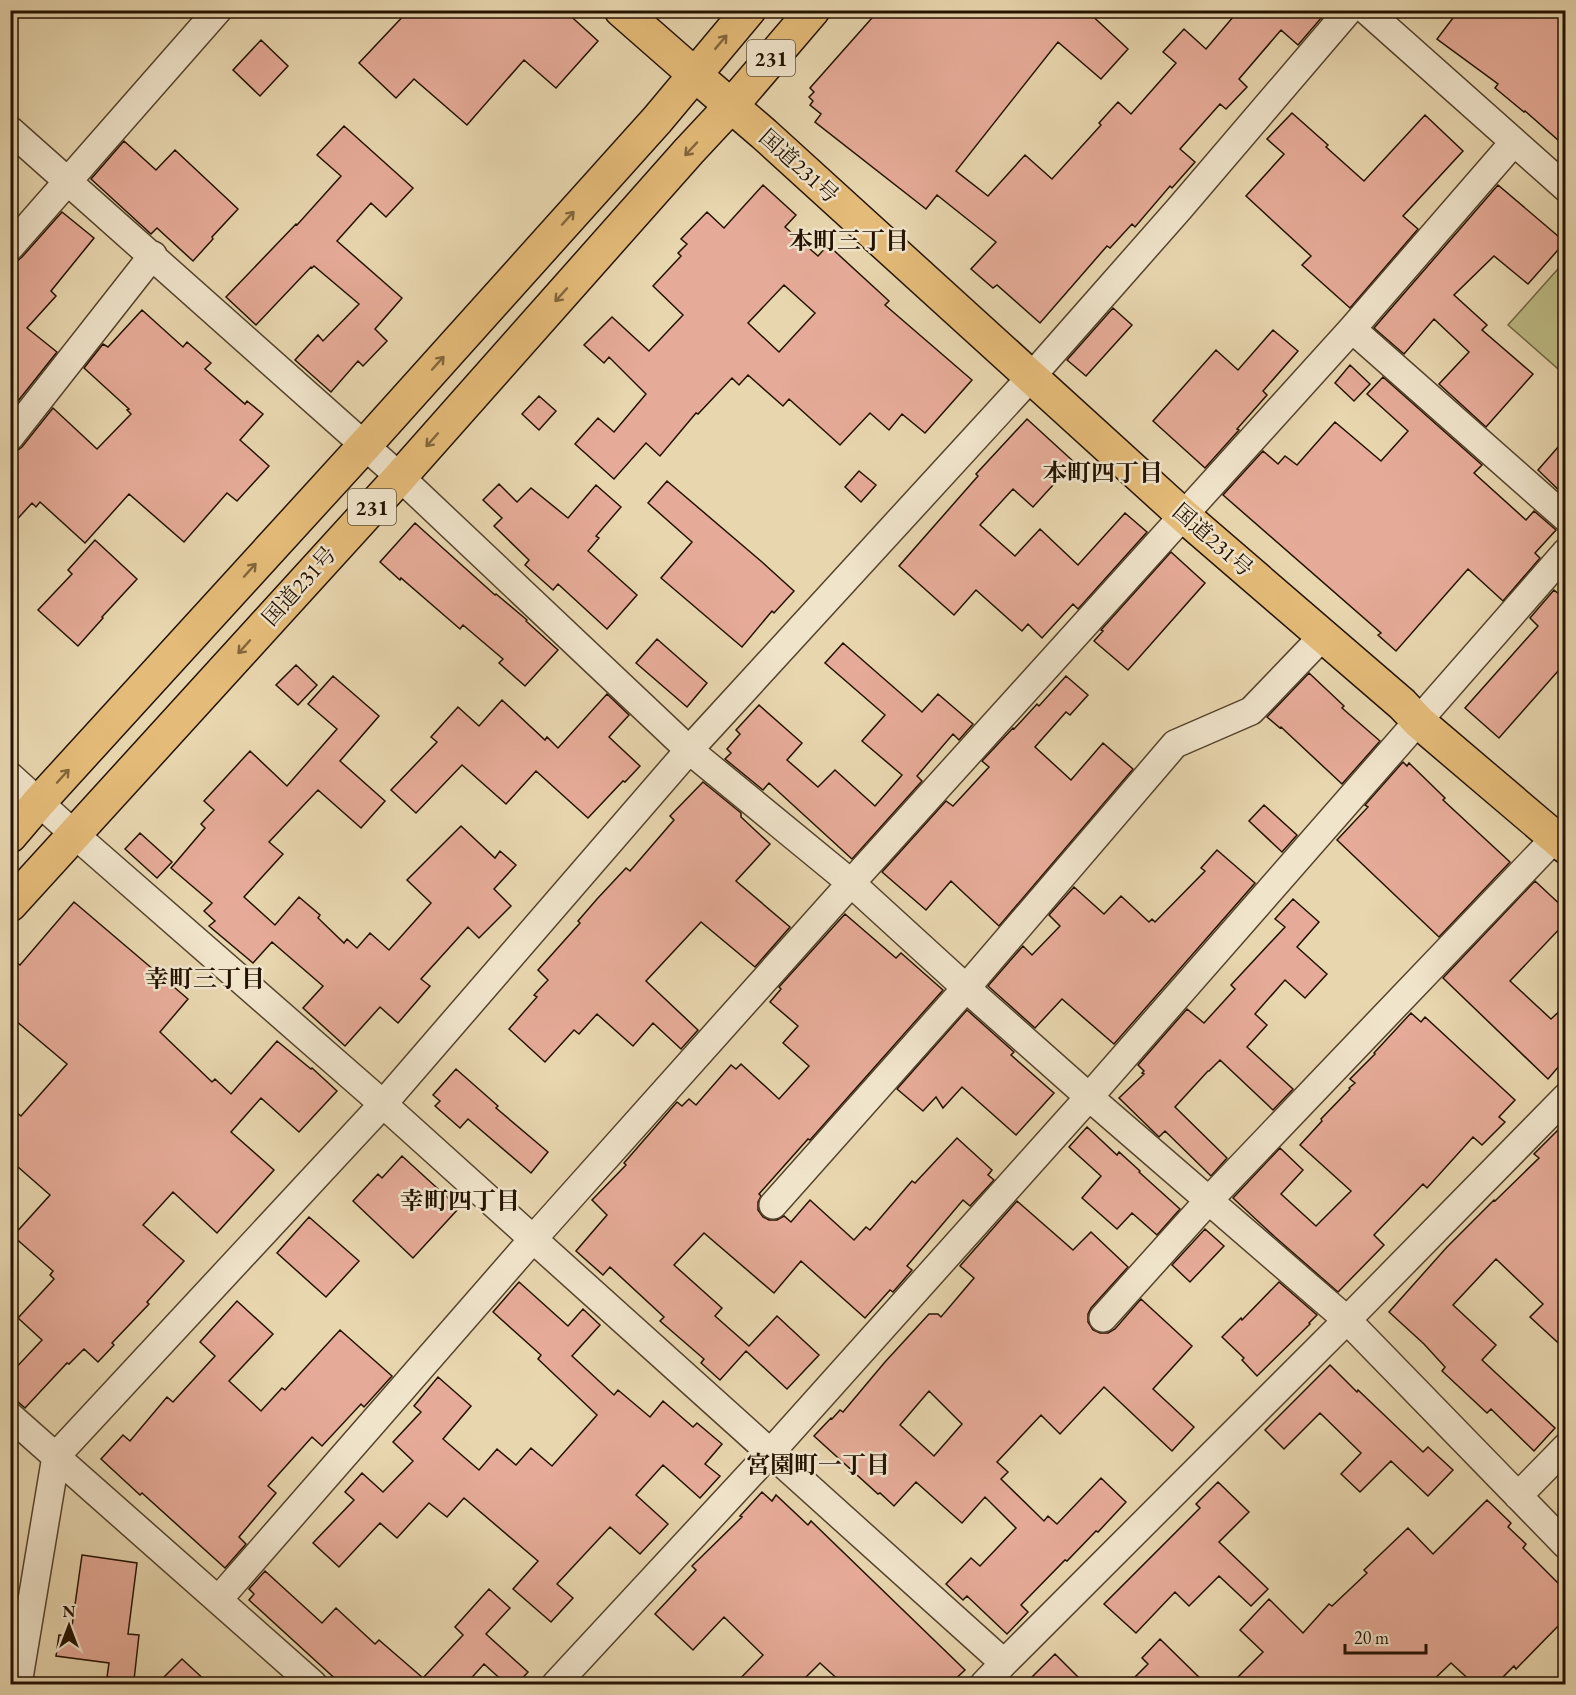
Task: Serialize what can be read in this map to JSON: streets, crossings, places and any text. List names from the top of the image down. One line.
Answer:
{"streets":{"main road":["231","国道231号"]},"districts":["本町三丁目","本町四丁目","幸町三丁目","幸町四丁目","宮園町一丁目"],"scale_bar":"20 m","north":"top"}
